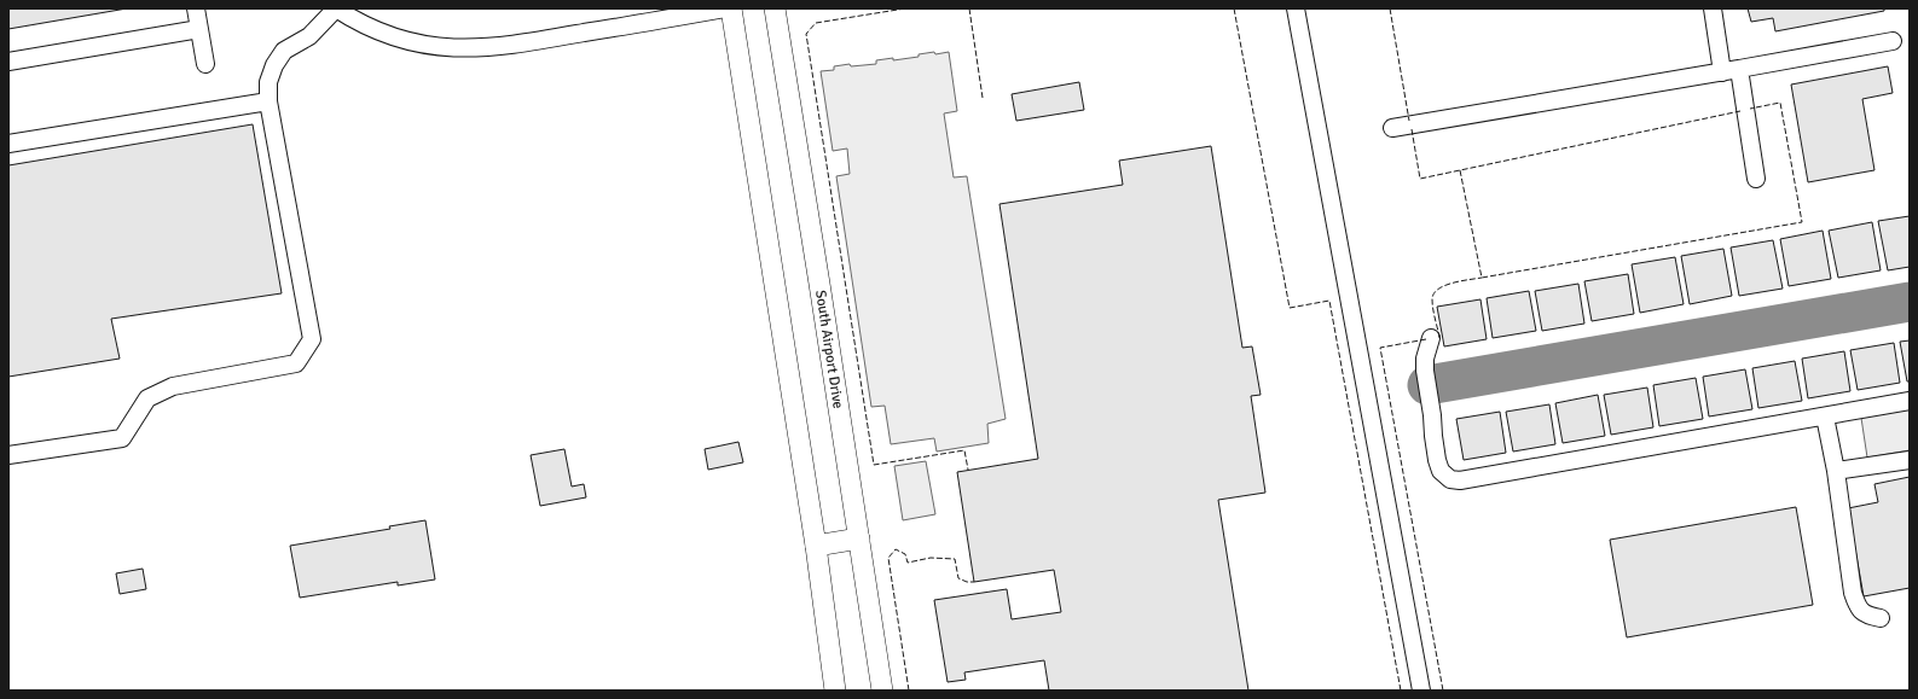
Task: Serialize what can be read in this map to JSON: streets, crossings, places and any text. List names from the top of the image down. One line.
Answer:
{"streets":{"main road":["South Airport Drive"]}}
